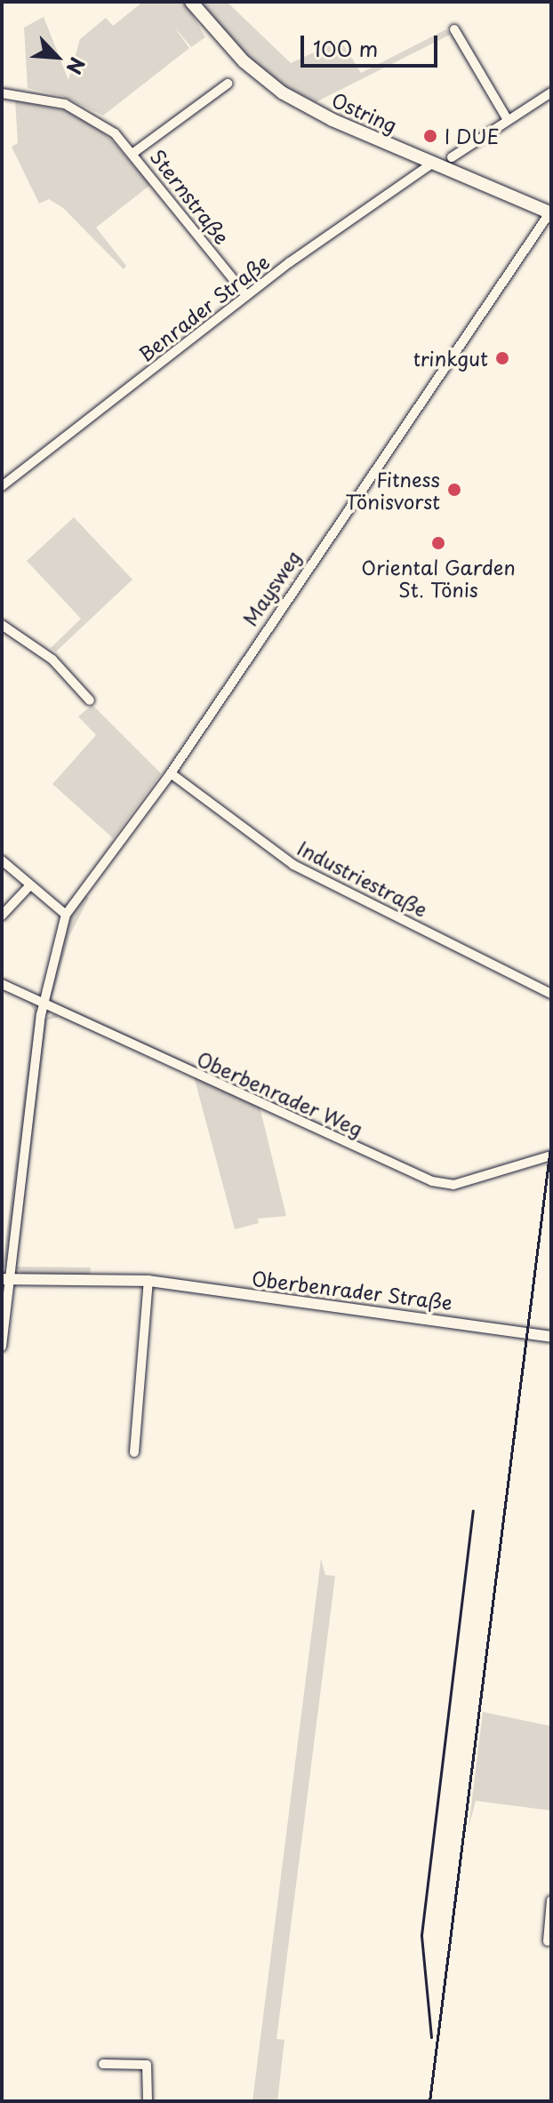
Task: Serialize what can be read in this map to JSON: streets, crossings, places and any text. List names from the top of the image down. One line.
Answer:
{"streets":{"main road":["Ostring"],"street":["Sternstraße","Benrader Straße","Maysweg","Industriestraße","Oberbenrader Weg","Oberbenrader Straße"]},"crossings":[["Ostring","Benrader Straße"],["Ostring","Maysweg"],["Sternstraße","Benrader Straße"],["Maysweg","Industriestraße"],["Maysweg","Oberbenrader Weg"],["Maysweg","Oberbenrader Straße"]],"places":["I DUE","trinkgut","Fitness Tönisvorst","Oriental Garden St. Tönis"],"scale_bar":"100 m","north":"bottom right"}
